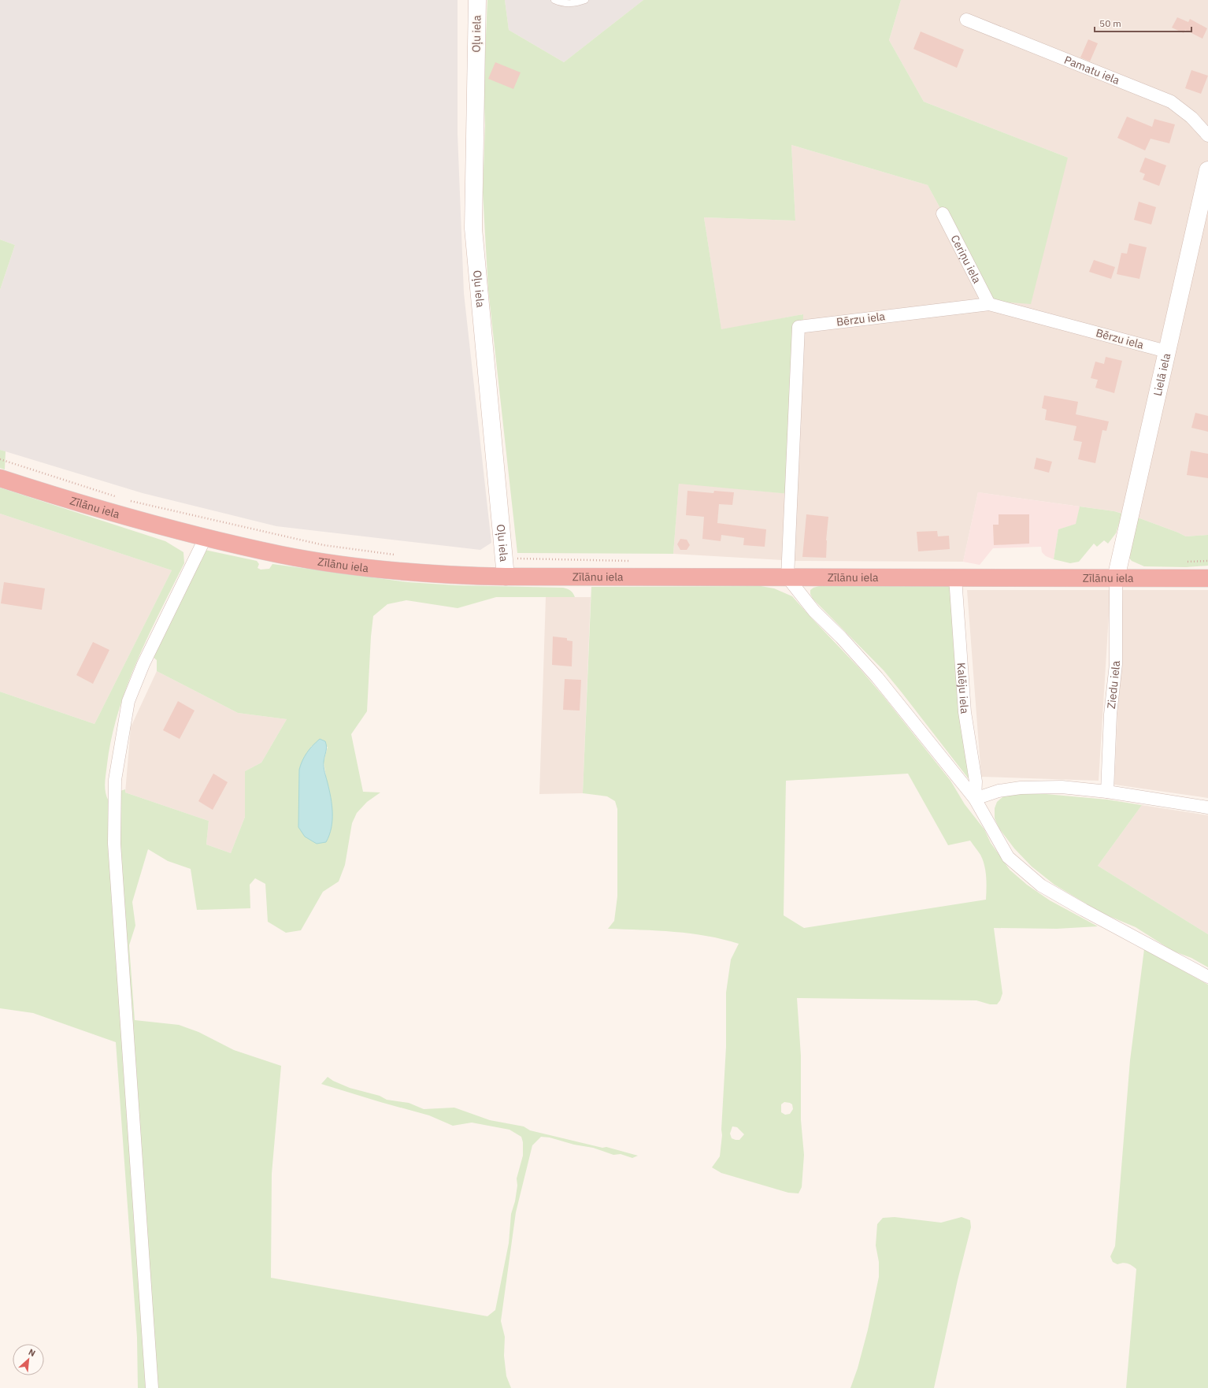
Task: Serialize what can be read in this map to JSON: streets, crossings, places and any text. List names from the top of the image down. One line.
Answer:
{"streets":{"highway":["Zīlānu iela"],"street":["Oļu iela","Pamatu iela","Ceriņu iela","Bērzu iela","Lielā iela","Ziedu iela","Kalēju iela"]},"crossings":[["Oļu iela","Zīlānu iela"],["Ceriņu iela","Bērzu iela"],["Bērzu iela","Lielā iela"],["Bērzu iela","Zīlānu iela"],["Lielā iela","Zīlānu iela"],["Lielā iela","Ziedu iela"],["Zīlānu iela","Ziedu iela"],["Zīlānu iela","Kalēju iela"]],"scale_bar":"50 m","north":"top right"}
